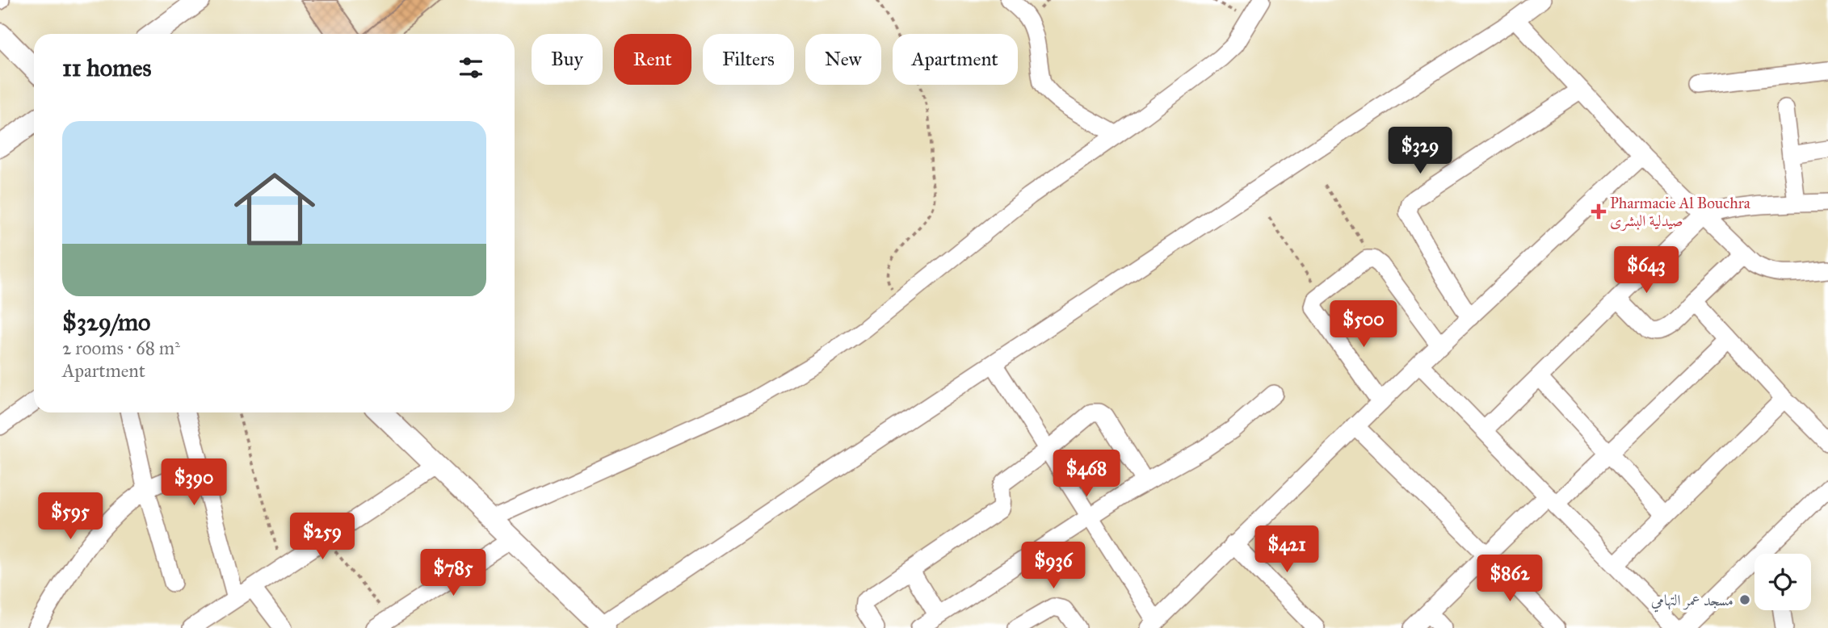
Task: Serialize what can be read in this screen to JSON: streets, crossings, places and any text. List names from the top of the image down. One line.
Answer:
{"places":{"health":["Pharmacie Al Bouchra صيدلية البشرى"],"other":["مسجد عمر التهامي"]},"page":{"chip":["Buy","Rent","Filters","New","Apartment"],"heading":"11 homes","list":[{"name":"$329/mo","note":"2 rooms · 68 m² · Apartment"}],"price":["$329","$643","$500","$468","$390","$595","$259","$421","$936","$785","$862"]}}
